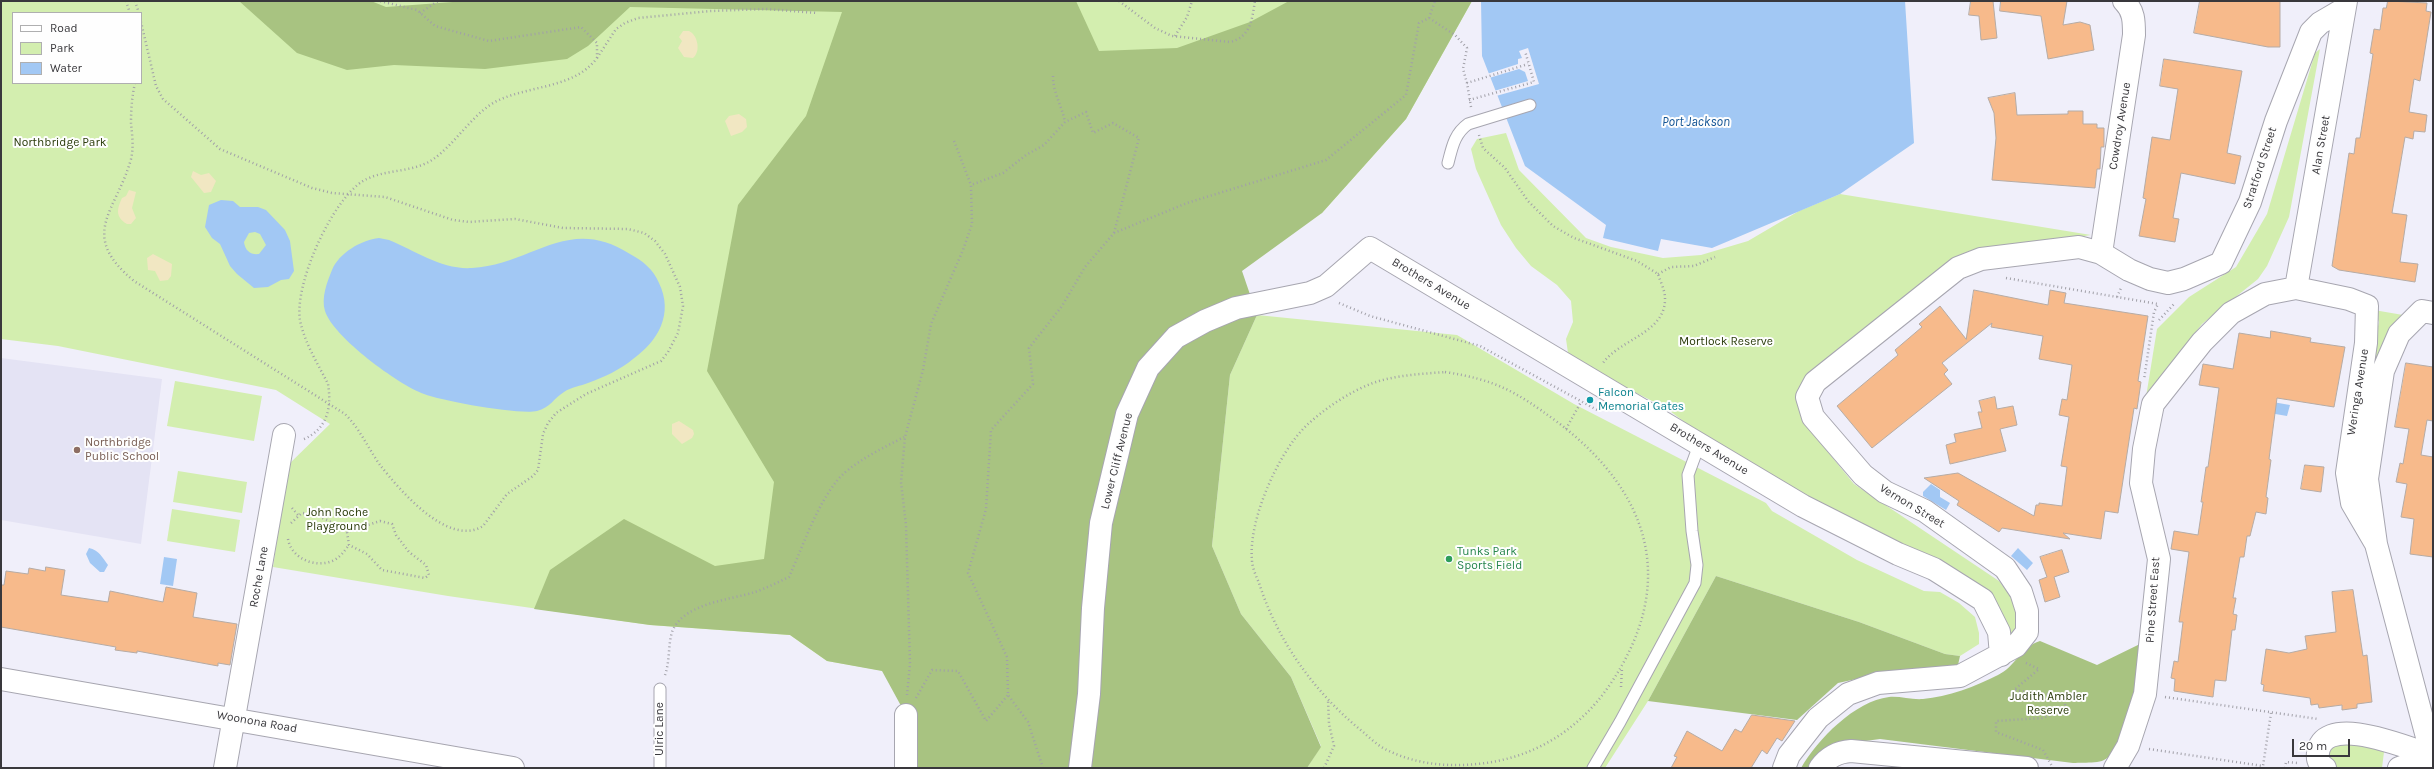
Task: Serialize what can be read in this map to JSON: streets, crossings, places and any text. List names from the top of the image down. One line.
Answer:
{"streets":{"street":["Cowdroy Avenue","Alan Street","Stratford Street","Brothers Avenue","Weringa Avenue","Lower Cliff Avenue","Vernon Street","Roche Lane","Pine Street East","Woonona Road"],"lane":["Ulric Lane"]},"crossings":[["Cowdroy Avenue","Stratford Street"],["Cowdroy Avenue","Vernon Street"],["Alan Street","Stratford Street"],["Alan Street","Weringa Avenue"],["Alan Street","Pine Street East"],["Stratford Street","Vernon Street"],["Brothers Avenue","Lower Cliff Avenue"],["Brothers Avenue","Vernon Street"],["Weringa Avenue","Pine Street East"],["Roche Lane","Woonona Road"]],"water":["Port Jackson"],"parks":["Northbridge Park","Mortlock Reserve","John Roche Playground","Judith Ambler Reserve"],"places":["Falcon Memorial Gates","Northbridge Public School","Tunks Park Sports Field"],"legend":["Road","Park","Water"],"scale_bar":"20 m"}
